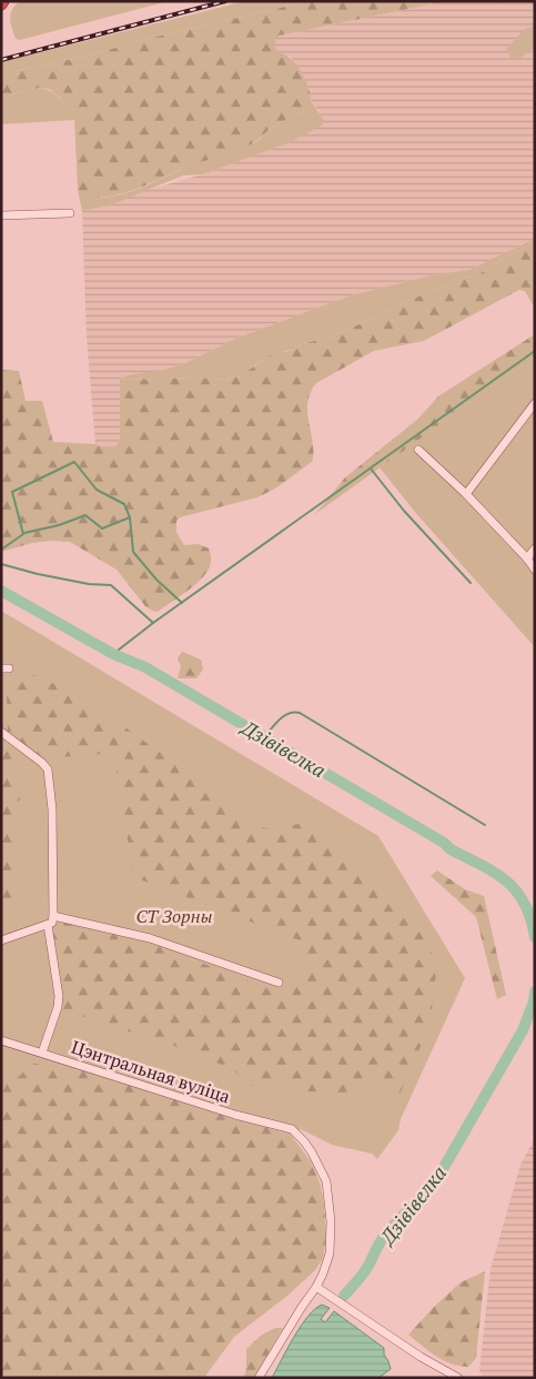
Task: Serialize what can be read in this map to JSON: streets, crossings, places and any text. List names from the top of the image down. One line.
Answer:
{"streets":{"street":["Цэнтральная вуліца"]},"water":["Дзівівелка"],"parks":["СТ Зорны"]}
